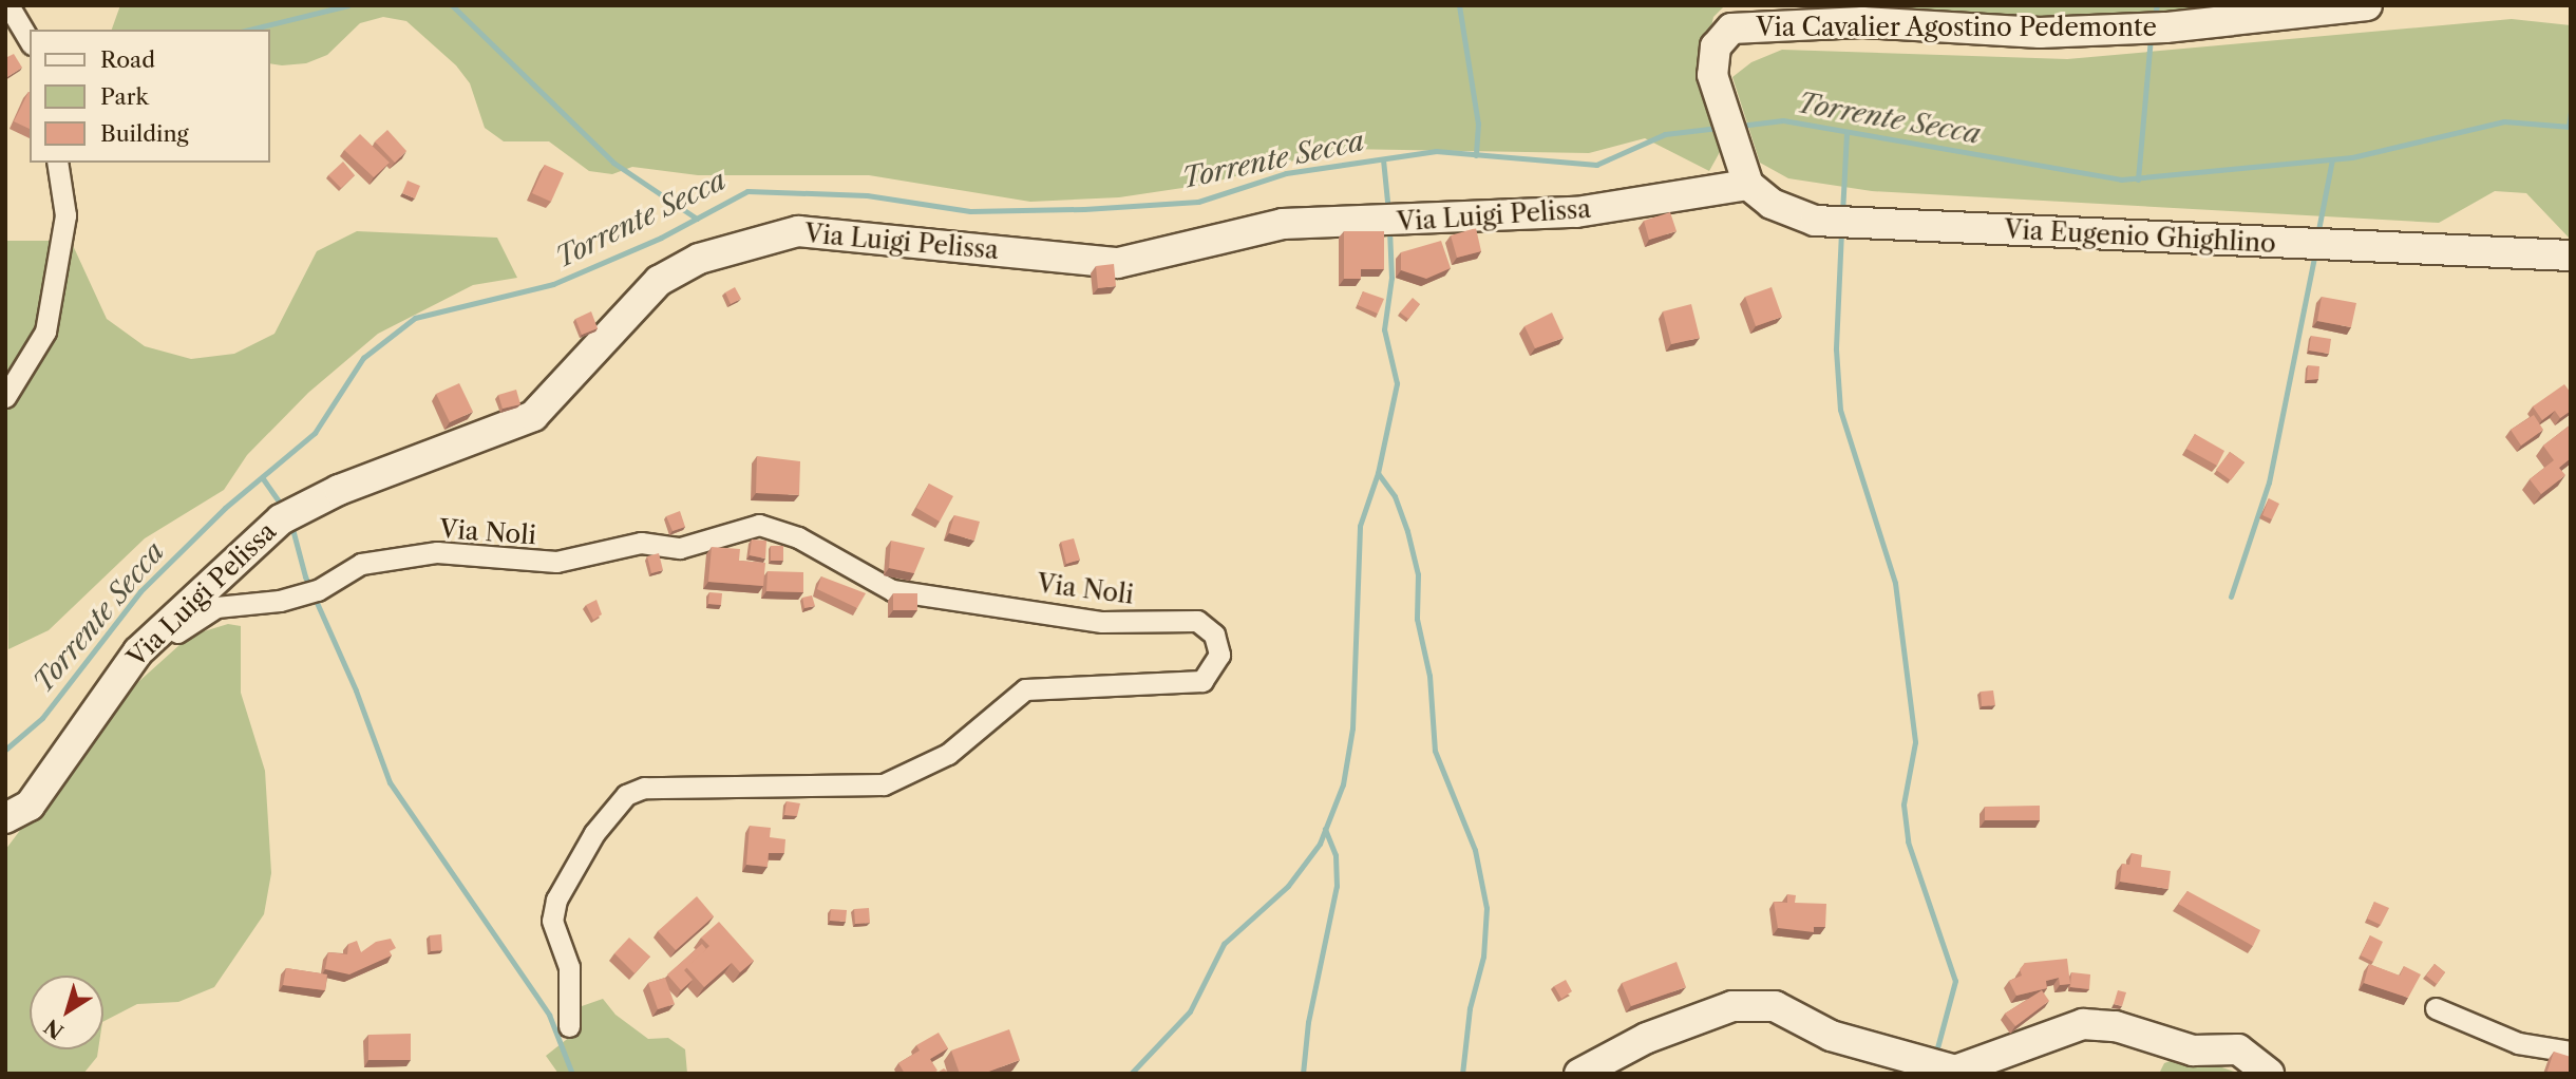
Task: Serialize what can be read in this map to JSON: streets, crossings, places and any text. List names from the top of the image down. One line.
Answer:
{"streets":{"street":["Via Cavalier Agostino Pedemonte","Via Luigi Pelissa","Via Eugenio Ghighlino","Via Noli"]},"crossings":[["Via Cavalier Agostino Pedemonte","Via Luigi Pelissa"],["Via Cavalier Agostino Pedemonte","Via Eugenio Ghighlino"],["Via Luigi Pelissa","Via Eugenio Ghighlino"],["Via Luigi Pelissa","Via Noli"]],"water":["Torrente Secca"],"legend":["Road","Park","Building"],"north":"bottom left"}
